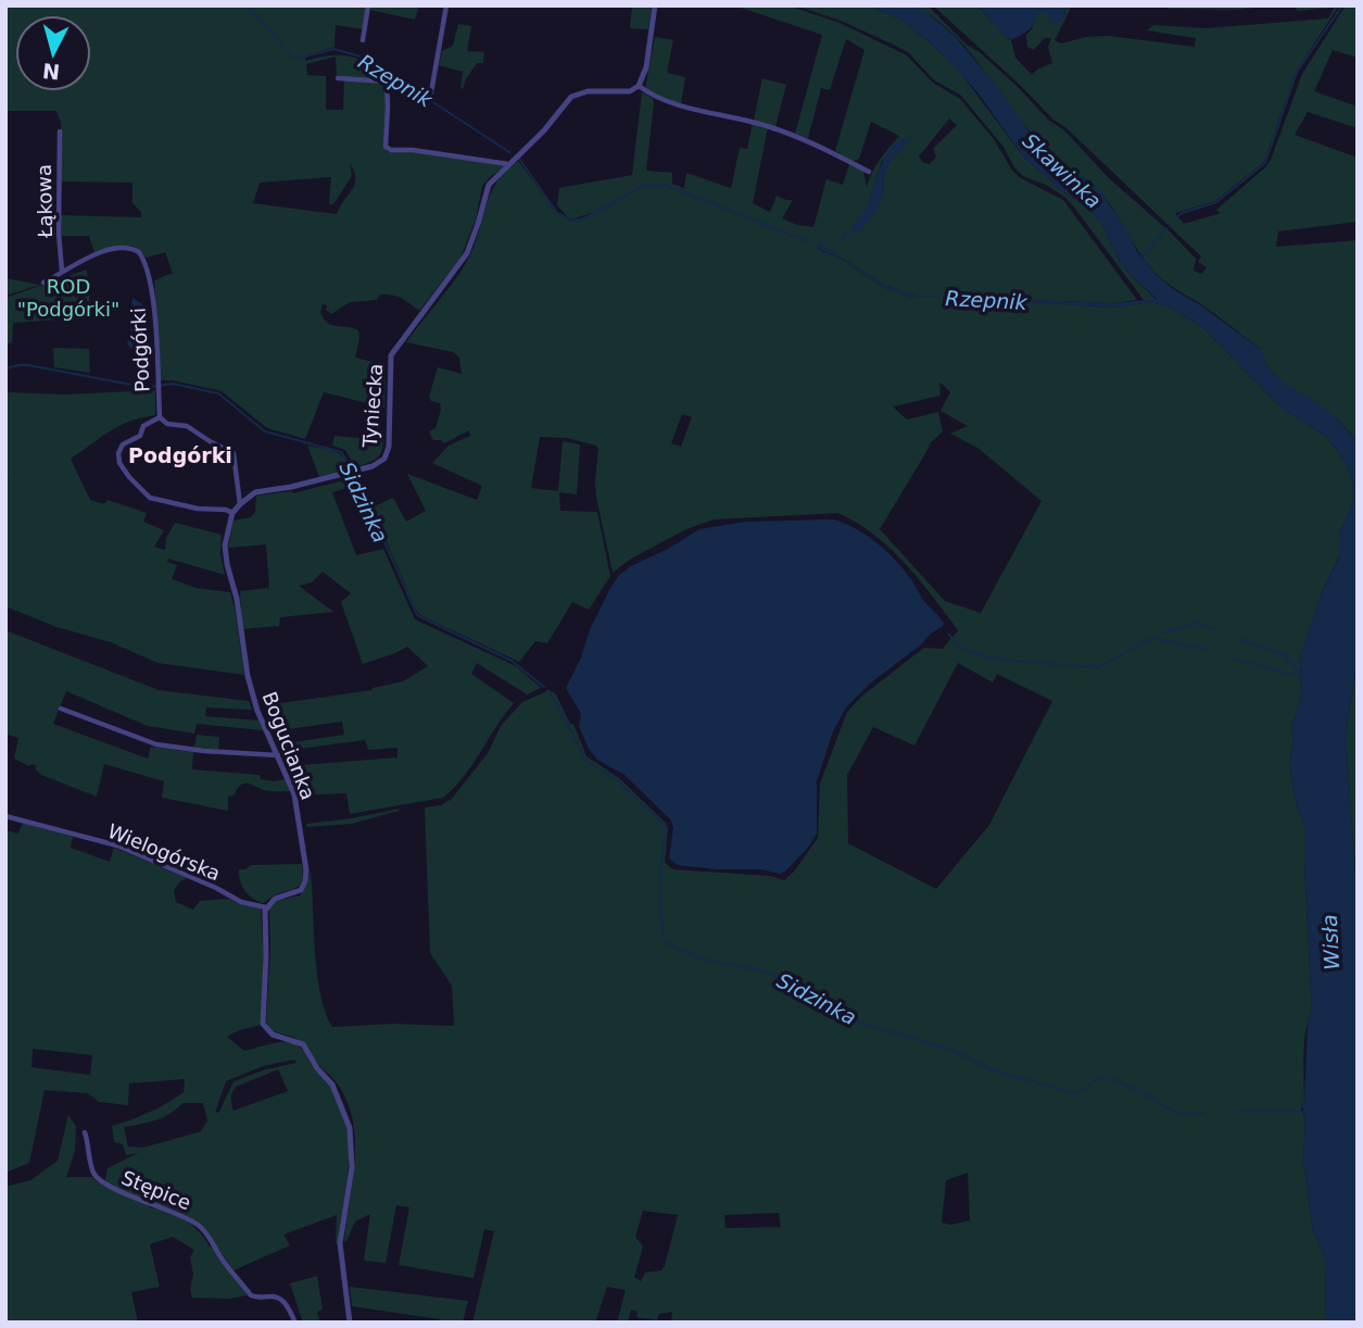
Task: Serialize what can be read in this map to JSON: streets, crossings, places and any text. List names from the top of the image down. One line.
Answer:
{"streets":{"street":["Łąkowa","Podgórki","Tyniecka","Bogucianka","Wielogórska","Stępice"]},"crossings":[["Łąkowa","Podgórki"],["Podgórki","Tyniecka"],["Tyniecka","Bogucianka"],["Bogucianka","Wielogórska"]],"districts":["Podgórki"],"water":["Rzepnik","Skawinka","Sidzinka","Wisła"],"parks":["ROD \"Podgórki\""],"north":"bottom"}
